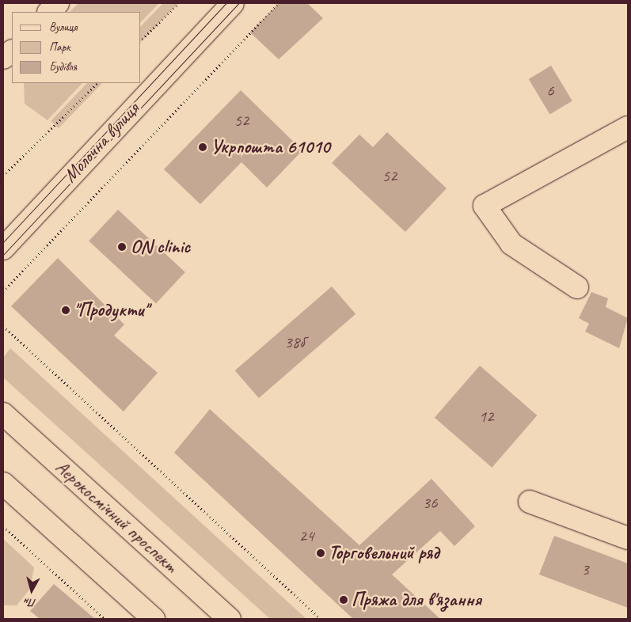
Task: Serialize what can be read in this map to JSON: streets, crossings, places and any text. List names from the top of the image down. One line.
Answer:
{"streets":{"main road":["Молочна вулиця","Аерокосмічний проспект"]},"places":["Укрпошта 61010","ON clinic","\"Продукти\"","Торговельний ряд","Пряжа для в'язання"],"house_numbers":["6","52","52","38б","12","36","24","3"],"legend":["Вулиця","Парк","Будівля"],"north":"bottom"}
